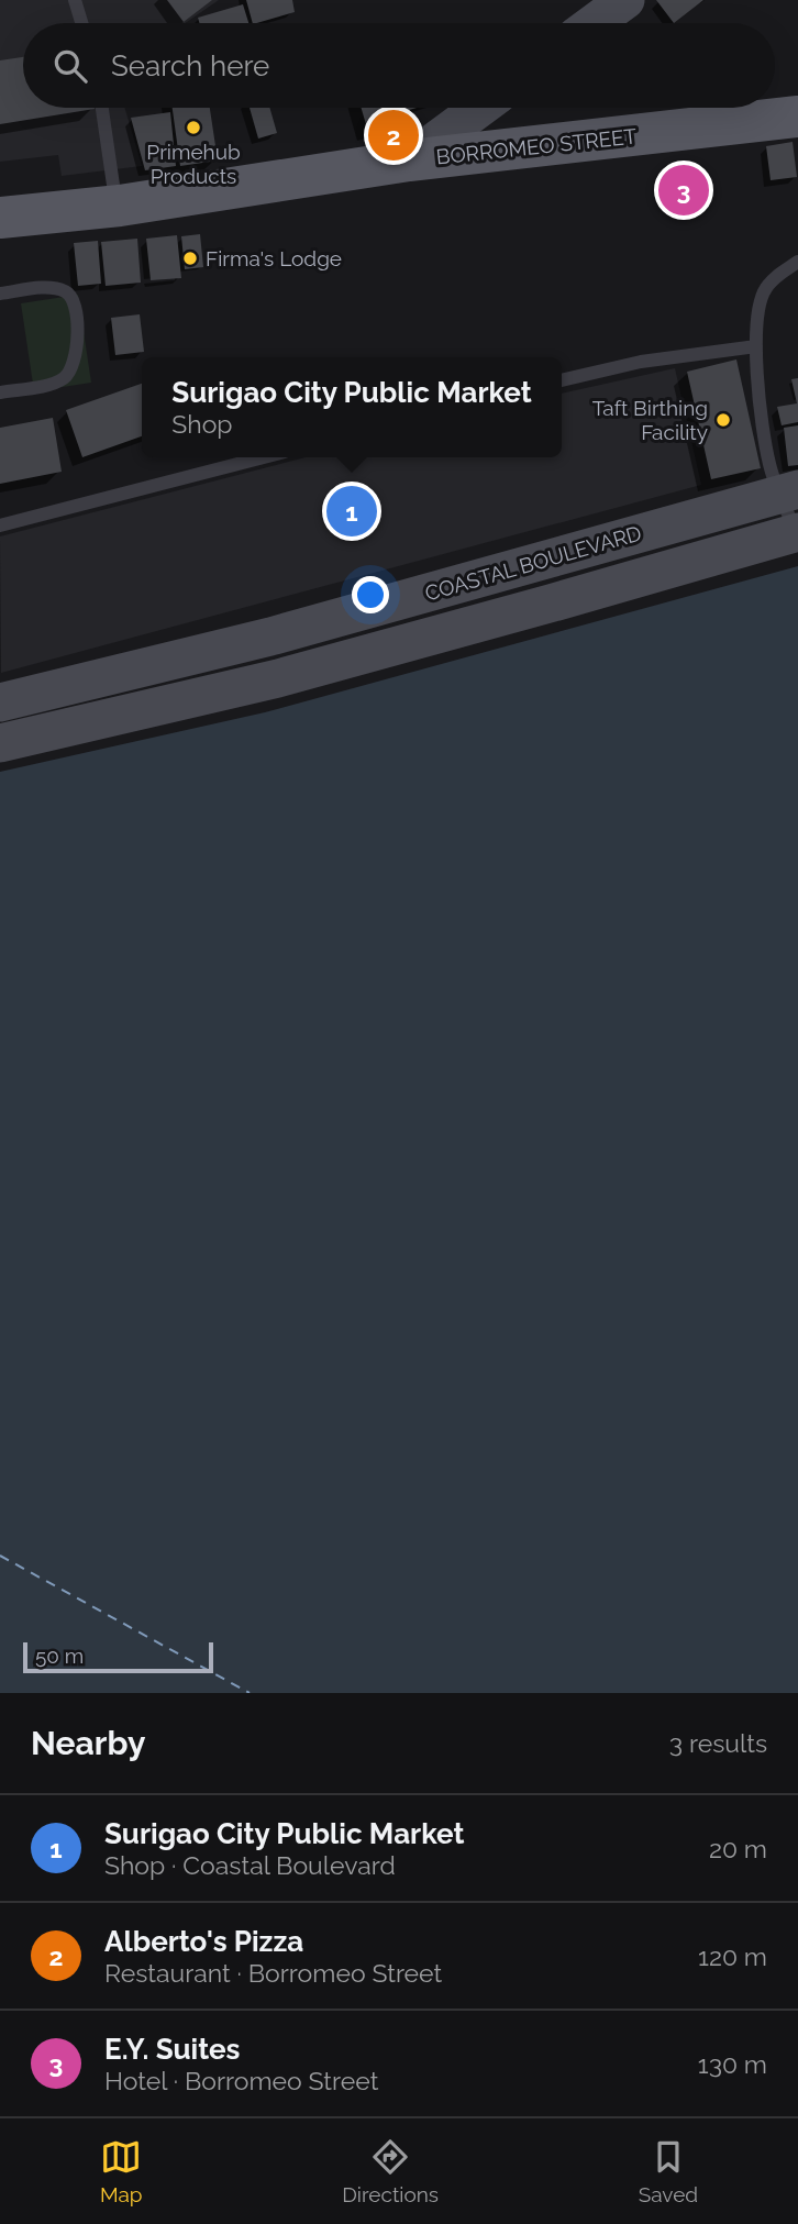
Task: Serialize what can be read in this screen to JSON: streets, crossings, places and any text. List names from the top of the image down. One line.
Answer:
{"streets":{"main road":["BORROMEO STREET"],"street":["COASTAL BOULEVARD"]},"places":["Primehub Products","Firma's Lodge","Taft Birthing Facility"],"scale_bar":"50 m","page":{"search":"Search here","pins":["2","3","1"],"popup":["Surigao City Public Market","Shop"],"scale":"50 m","heading":["Nearby","3 results"],"list":[{"mark":"1","name":"Surigao City Public Market","note":"Shop · Coastal Boulevard","value":"20 m"},{"mark":"2","name":"Alberto's Pizza","note":"Restaurant · Borromeo Street","value":"120 m"},{"mark":"3","name":"E.Y. Suites","note":"Hotel · Borromeo Street","value":"130 m"}],"nav":["Map","Directions","Saved"]}}
